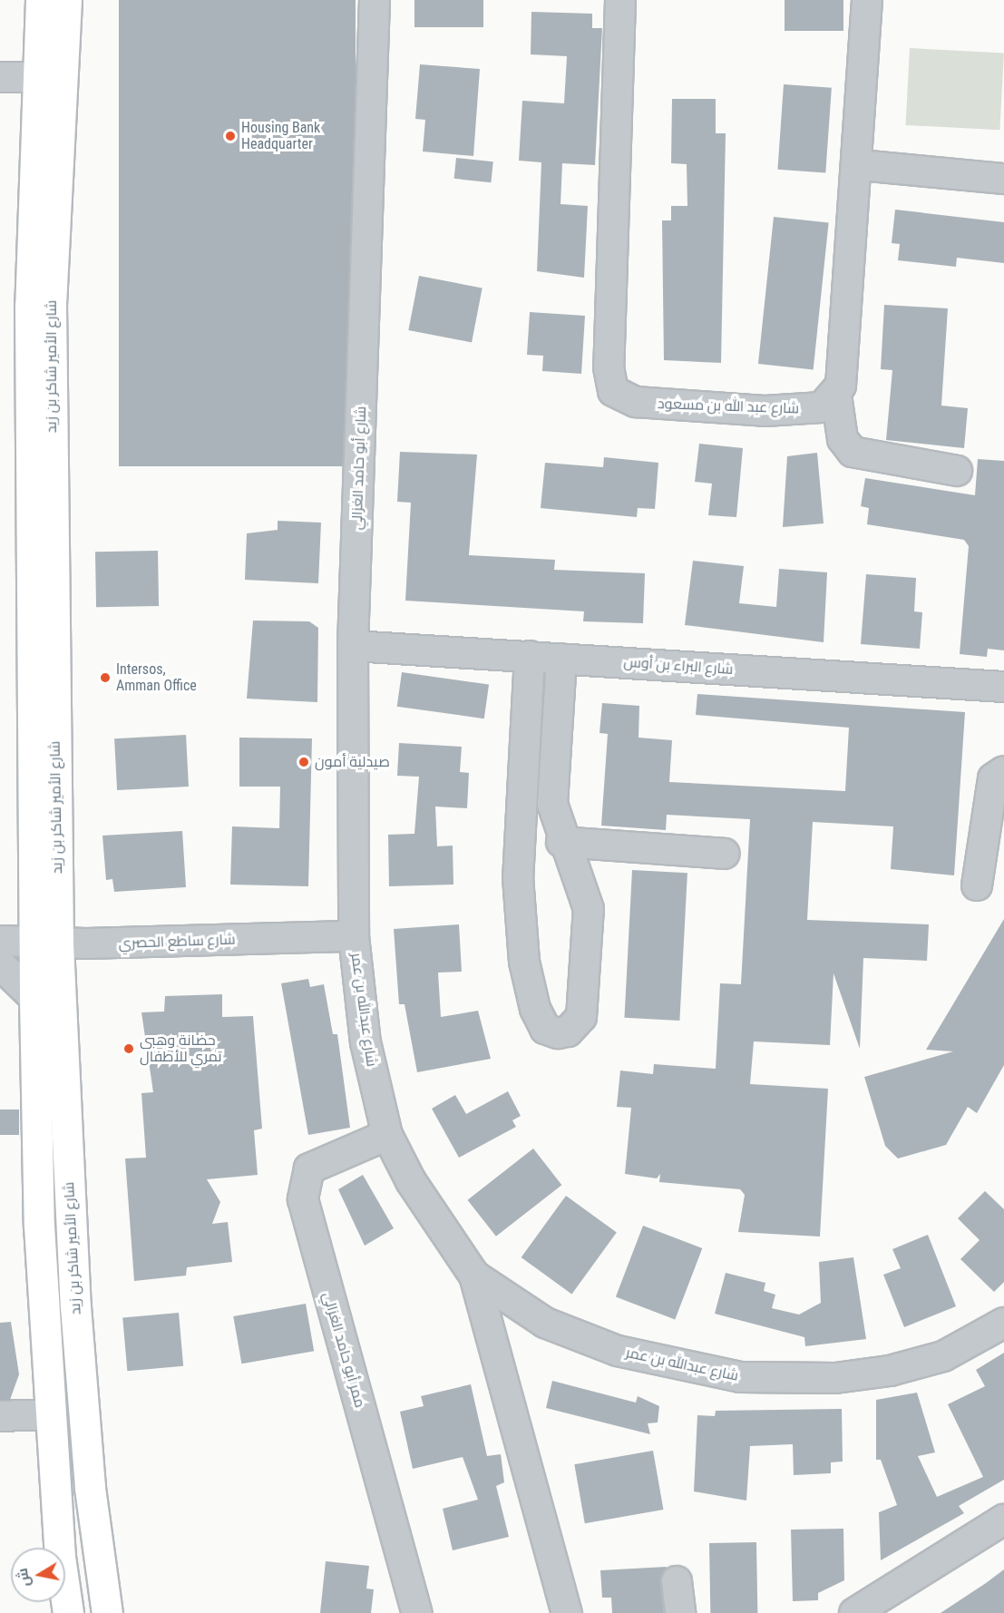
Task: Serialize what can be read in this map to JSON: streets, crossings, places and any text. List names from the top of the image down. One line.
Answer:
{"streets":{"main road":["شارع الأمير شاكر بن زيد"],"street":["شارع عبد الله بن مسعود","شارع أبو حامد الغزالي","شارع البراء بن أوس","شارع ساطع الحصري","شارع عبدالله بن عمر","ممر أبو حامد الغزالي"]},"crossings":[["شارع الأمير شاكر بن زيد","شارع ساطع الحصري"],["شارع أبو حامد الغزالي","شارع البراء بن أوس"],["شارع أبو حامد الغزالي","شارع ساطع الحصري"],["شارع أبو حامد الغزالي","شارع عبدالله بن عمر"],["شارع ساطع الحصري","شارع عبدالله بن عمر"],["شارع عبدالله بن عمر","ممر أبو حامد الغزالي"]],"places":["Housing Bank Headquarter","Intersos, Amman Office","صيدلية أمون","حضانة وهبي تمري للأطفال"],"north":"left"}
